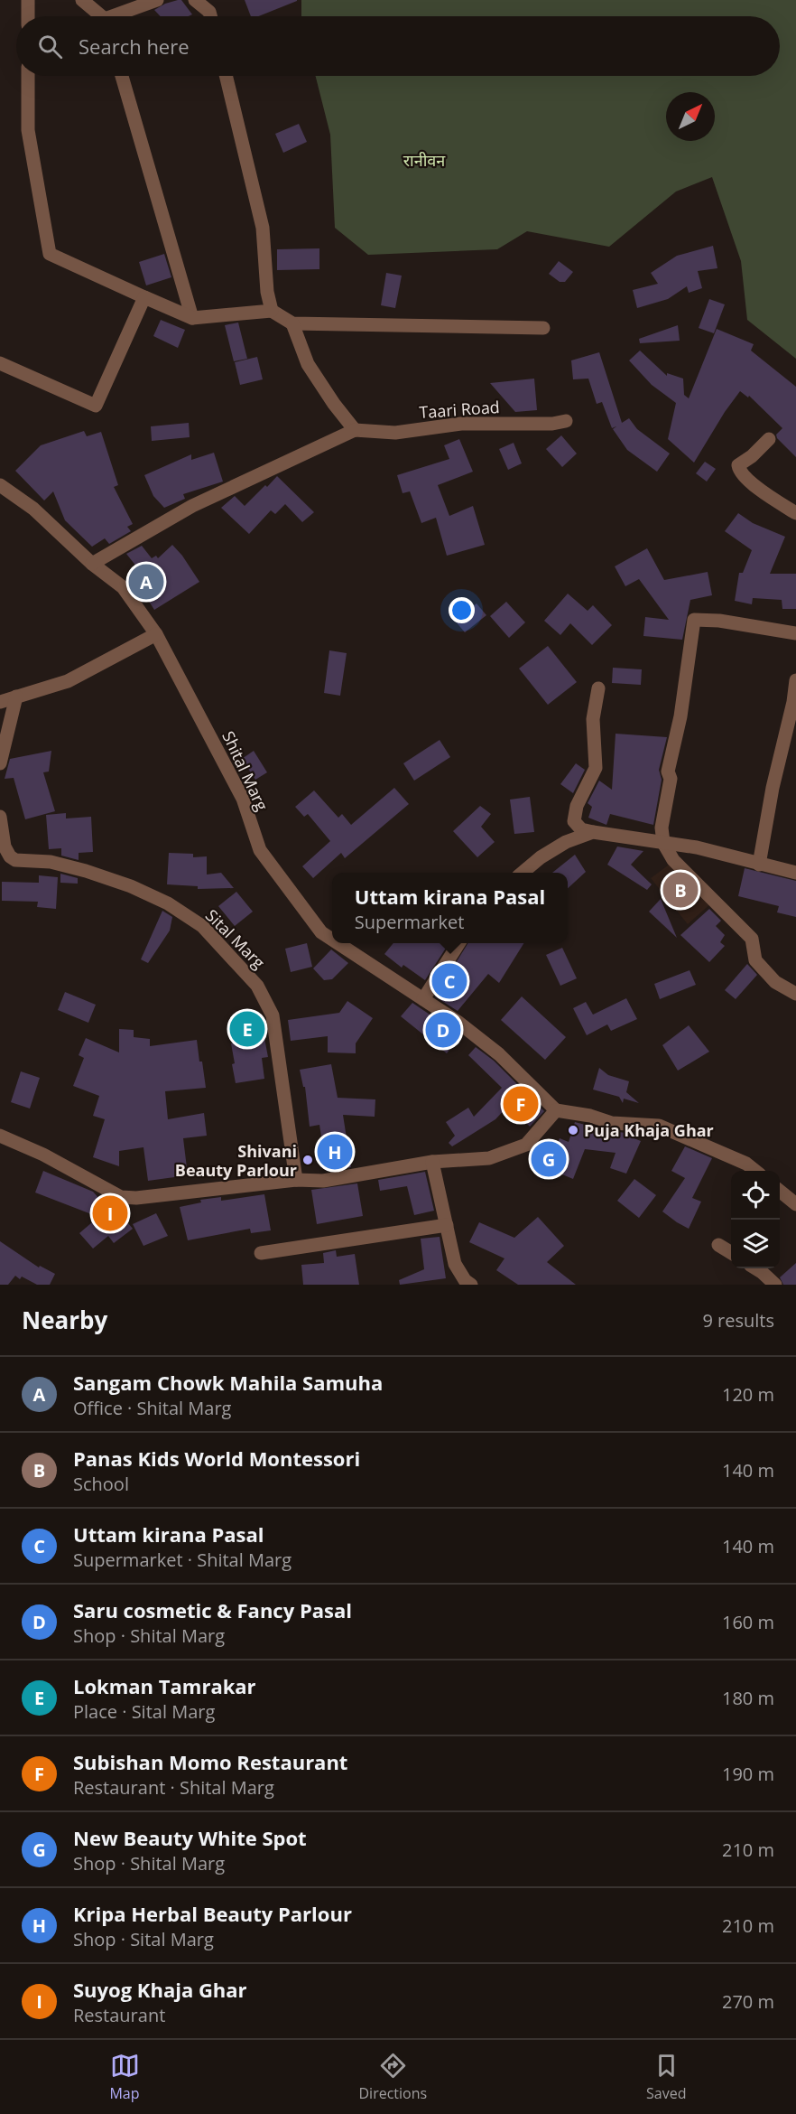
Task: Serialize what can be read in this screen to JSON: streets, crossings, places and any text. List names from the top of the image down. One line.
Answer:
{"streets":{"street":["Taari Road","Shital Marg","Sital Marg"]},"parks":["रानीवन"],"places":["Puja Khaja Ghar","Shivani Beauty Parlour"],"north":"top right","page":{"search":"Search here","pins":["A","B","C","E","D","F","H","G","I"],"popup":["Uttam kirana Pasal","Supermarket"],"heading":["Nearby","9 results"],"list":[{"mark":"A","name":"Sangam Chowk Mahila Samuha","note":"Office · Shital Marg","value":"120 m"},{"mark":"B","name":"Panas Kids World Montessori","note":"School","value":"140 m"},{"mark":"C","name":"Uttam kirana Pasal","note":"Supermarket · Shital Marg","value":"140 m"},{"mark":"D","name":"Saru cosmetic & Fancy Pasal","note":"Shop · Shital Marg","value":"160 m"},{"mark":"E","name":"Lokman Tamrakar","note":"Place · Sital Marg","value":"180 m"},{"mark":"F","name":"Subishan Momo Restaurant","note":"Restaurant · Shital Marg","value":"190 m"},{"mark":"G","name":"New Beauty White Spot","note":"Shop · Shital Marg","value":"210 m"},{"mark":"H","name":"Kripa Herbal Beauty Parlour","note":"Shop · Sital Marg","value":"210 m"},{"mark":"I","name":"Suyog Khaja Ghar","note":"Restaurant","value":"270 m"}],"nav":["Map","Directions","Saved"]}}
